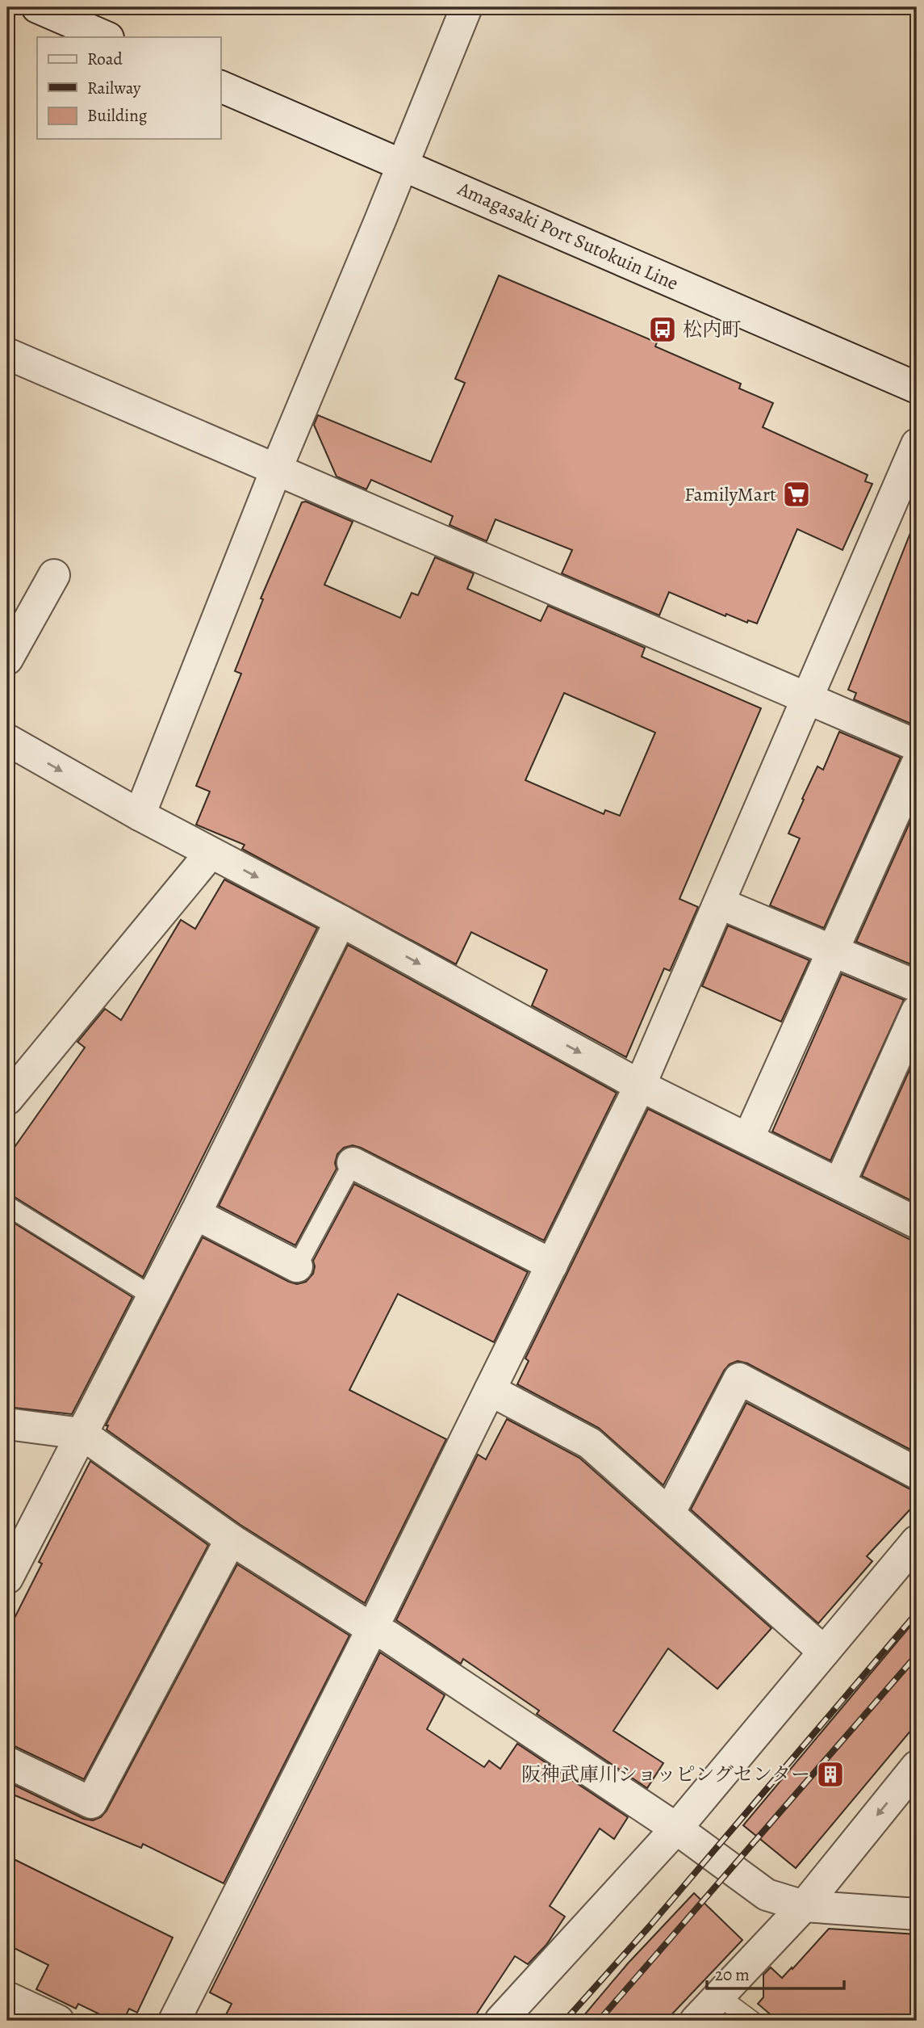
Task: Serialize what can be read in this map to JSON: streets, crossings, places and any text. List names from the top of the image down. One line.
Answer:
{"streets":{"street":["Amagasaki Port Sutokuin Line"]},"places":{"bus stop":["松内町"],"supermarket":["FamilyMart"],"building":["阪神武庫川ショッピングセンター"]},"legend":["Road","Railway","Building"],"scale_bar":"20 m"}
